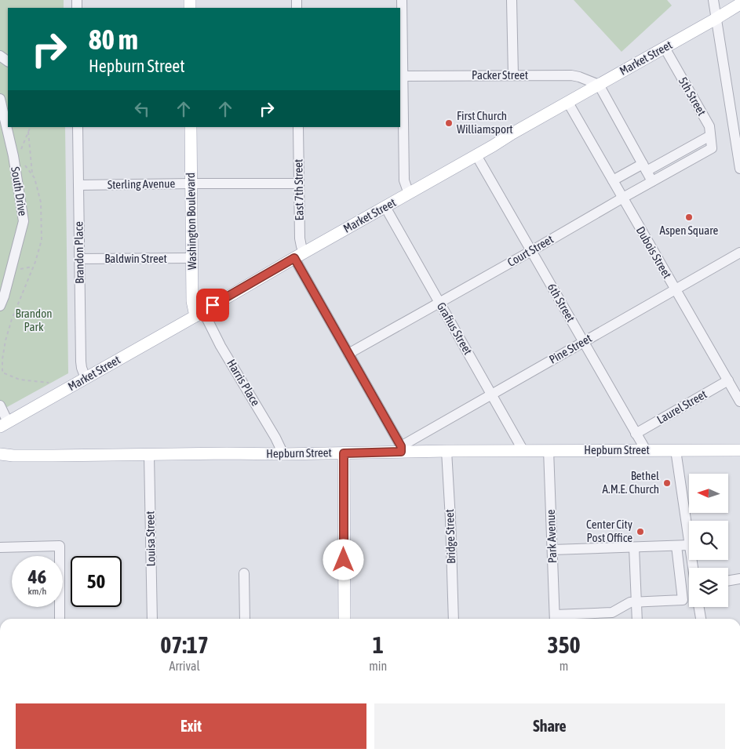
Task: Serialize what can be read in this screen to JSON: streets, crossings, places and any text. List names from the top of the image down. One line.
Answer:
{"streets":{"main road":["Market Street","Washington Boulevard","Hepburn Street"],"street":["Packer Street","5th Street","Sterling Avenue","East 7th Street","South Drive","Court Street","Brandon Place","Dubois Street","Baldwin Street","6th Street","Grafius Street","Pine Street","Harris Place","Laurel Street","Bridge Street","Park Avenue","Louisa Street"]},"crossings":[["Market Street","Packer Street"],["Market Street","5th Street"],["Market Street","East 7th Street"],["Market Street","Washington Boulevard"],["Market Street","Brandon Place"],["Market Street","Dubois Street"],["Market Street","6th Street"],["Market Street","Grafius Street"],["Market Street","Harris Place"],["5th Street","Court Street"],["Sterling Avenue","East 7th Street"],["Sterling Avenue","Washington Boulevard"],["Sterling Avenue","Brandon Place"],["East 7th Street","Court Street"],["East 7th Street","Pine Street"],["East 7th Street","Hepburn Street"],["Washington Boulevard","Baldwin Street"],["Washington Boulevard","Harris Place"],["Court Street","Dubois Street"],["Court Street","6th Street"],["Court Street","Grafius Street"],["Brandon Place","Baldwin Street"],["Dubois Street","Pine Street"],["Dubois Street","Laurel Street"],["6th Street","Pine Street"],["6th Street","Laurel Street"],["6th Street","Hepburn Street"],["Grafius Street","Pine Street"],["Grafius Street","Hepburn Street"],["Pine Street","Hepburn Street"],["Harris Place","Hepburn Street"],["Hepburn Street","Bridge Street"],["Hepburn Street","Park Avenue"],["Hepburn Street","Louisa Street"]],"parks":["Brandon Park"],"places":["First Church Williamsport","Aspen Square","Bethel A.M.E. Church","Center City Post Office"],"north":"left","page":{"turn":["80 m","Hepburn Street"],"speed":"46 km/h","limit":"50","eta":["07:17","Arrival","1","min","350","m"],"buttons":["Exit","Share"]}}
